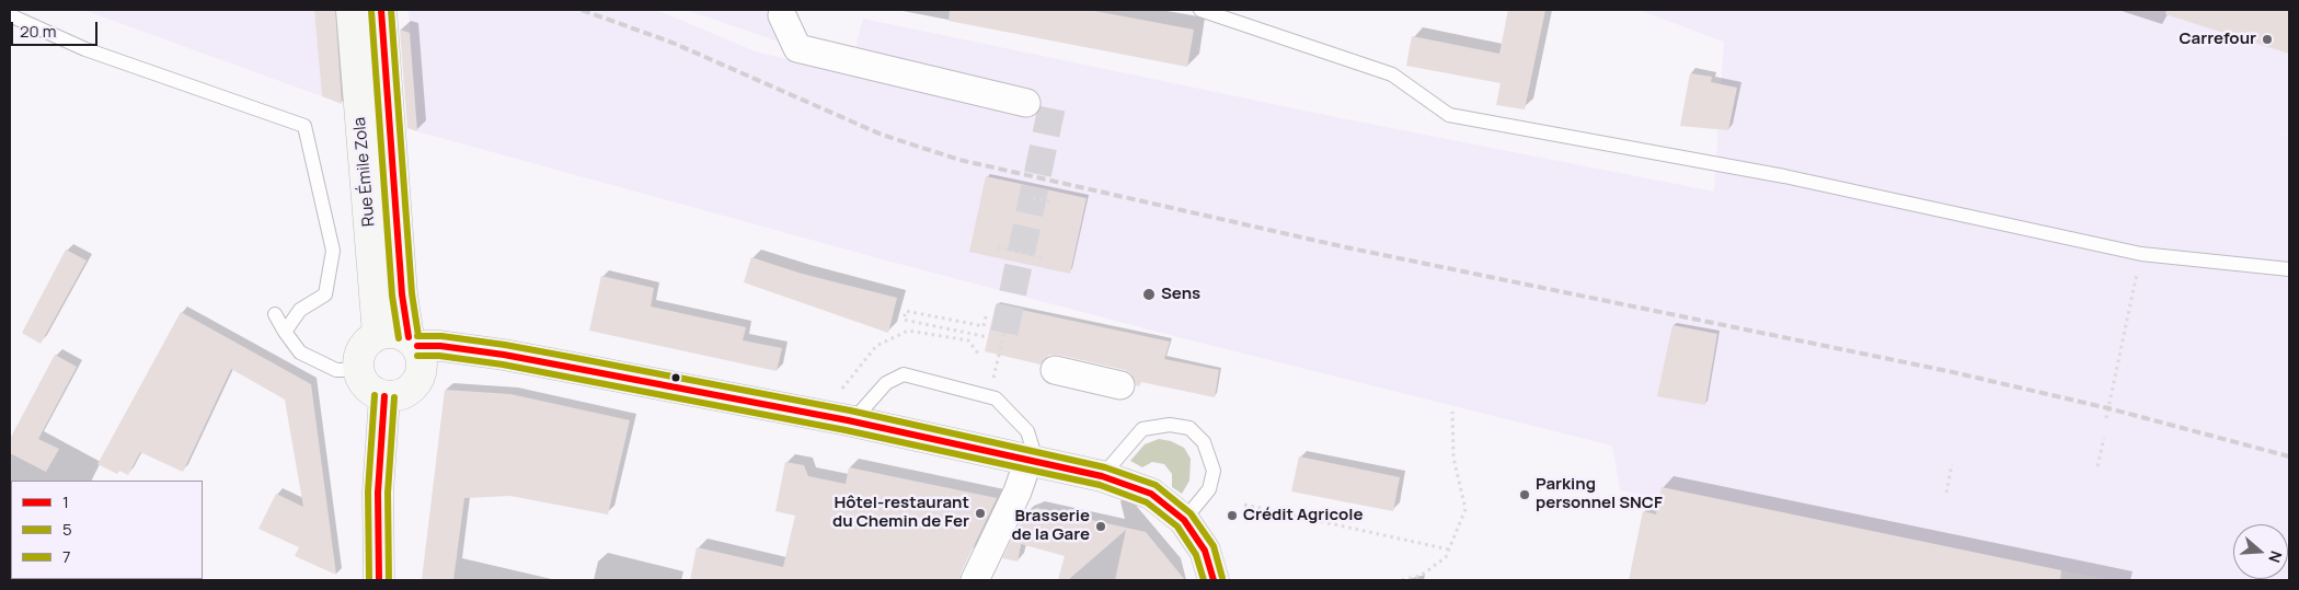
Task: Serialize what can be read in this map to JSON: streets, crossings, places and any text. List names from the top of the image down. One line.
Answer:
{"streets":{"main road":["Rue Émile Zola"]},"places":["Carrefour","Sens","Parking personnel SNCF","Hôtel-restaurant du Chemin de Fer","Crédit Agricole","Brasserie de la Gare"],"lines":["transit line 1","transit line 7","transit line 5"],"legend":["1","5","7"],"scale_bar":"20 m","north":"right"}
